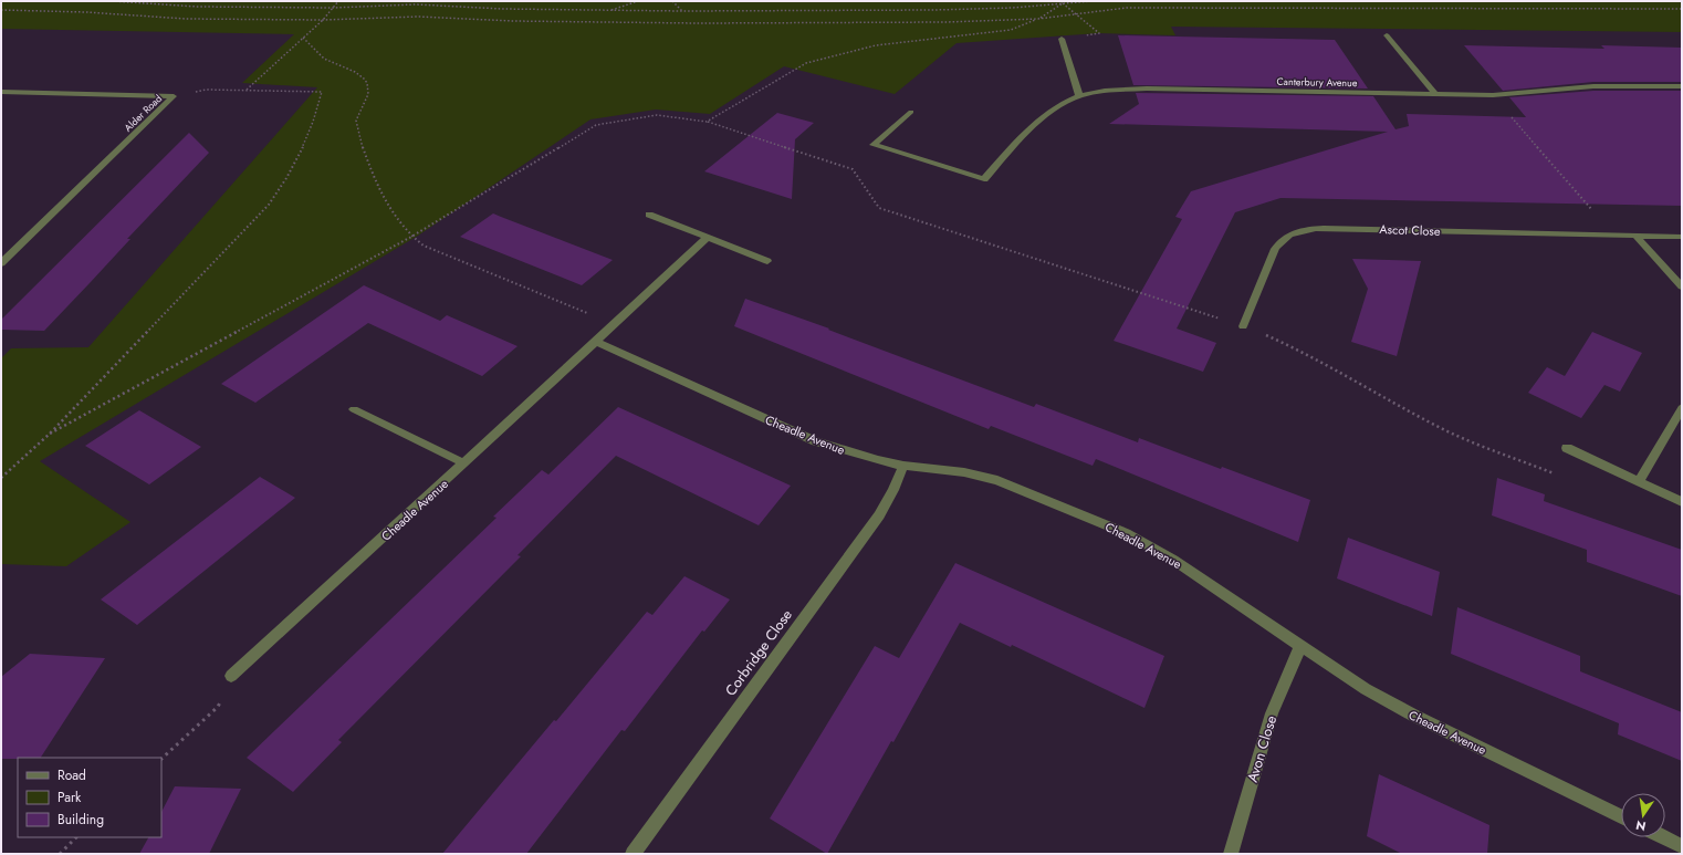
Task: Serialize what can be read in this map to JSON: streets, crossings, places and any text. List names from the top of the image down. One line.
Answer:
{"streets":{"street":["Canterbury Avenue","Alder Road","Ascot Close","Cheadle Avenue","Corbridge Close","Avon Close"]},"crossings":[["Cheadle Avenue","Corbridge Close"],["Cheadle Avenue","Avon Close"]],"legend":["Road","Park","Building"],"north":"bottom"}
